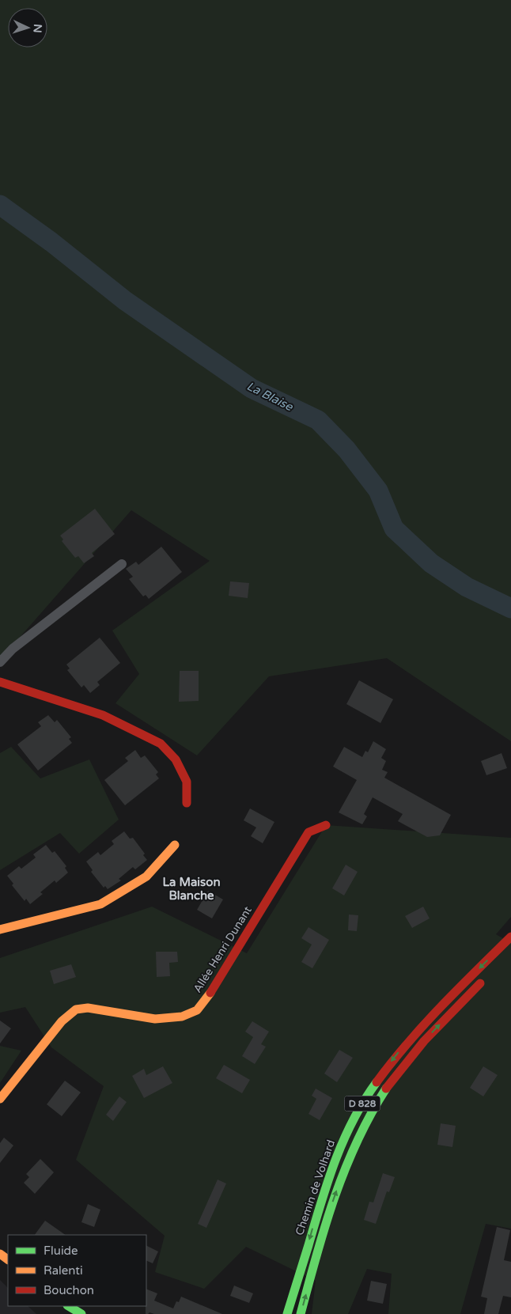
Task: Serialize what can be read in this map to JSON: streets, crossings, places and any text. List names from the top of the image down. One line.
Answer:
{"streets":{"street":["Allée Henri Dunant","D 828","Chemin de Volhard"]},"districts":["La Maison Blanche"],"water":["La Blaise"],"legend":["Fluide","Ralenti","Bouchon"],"north":"right"}
